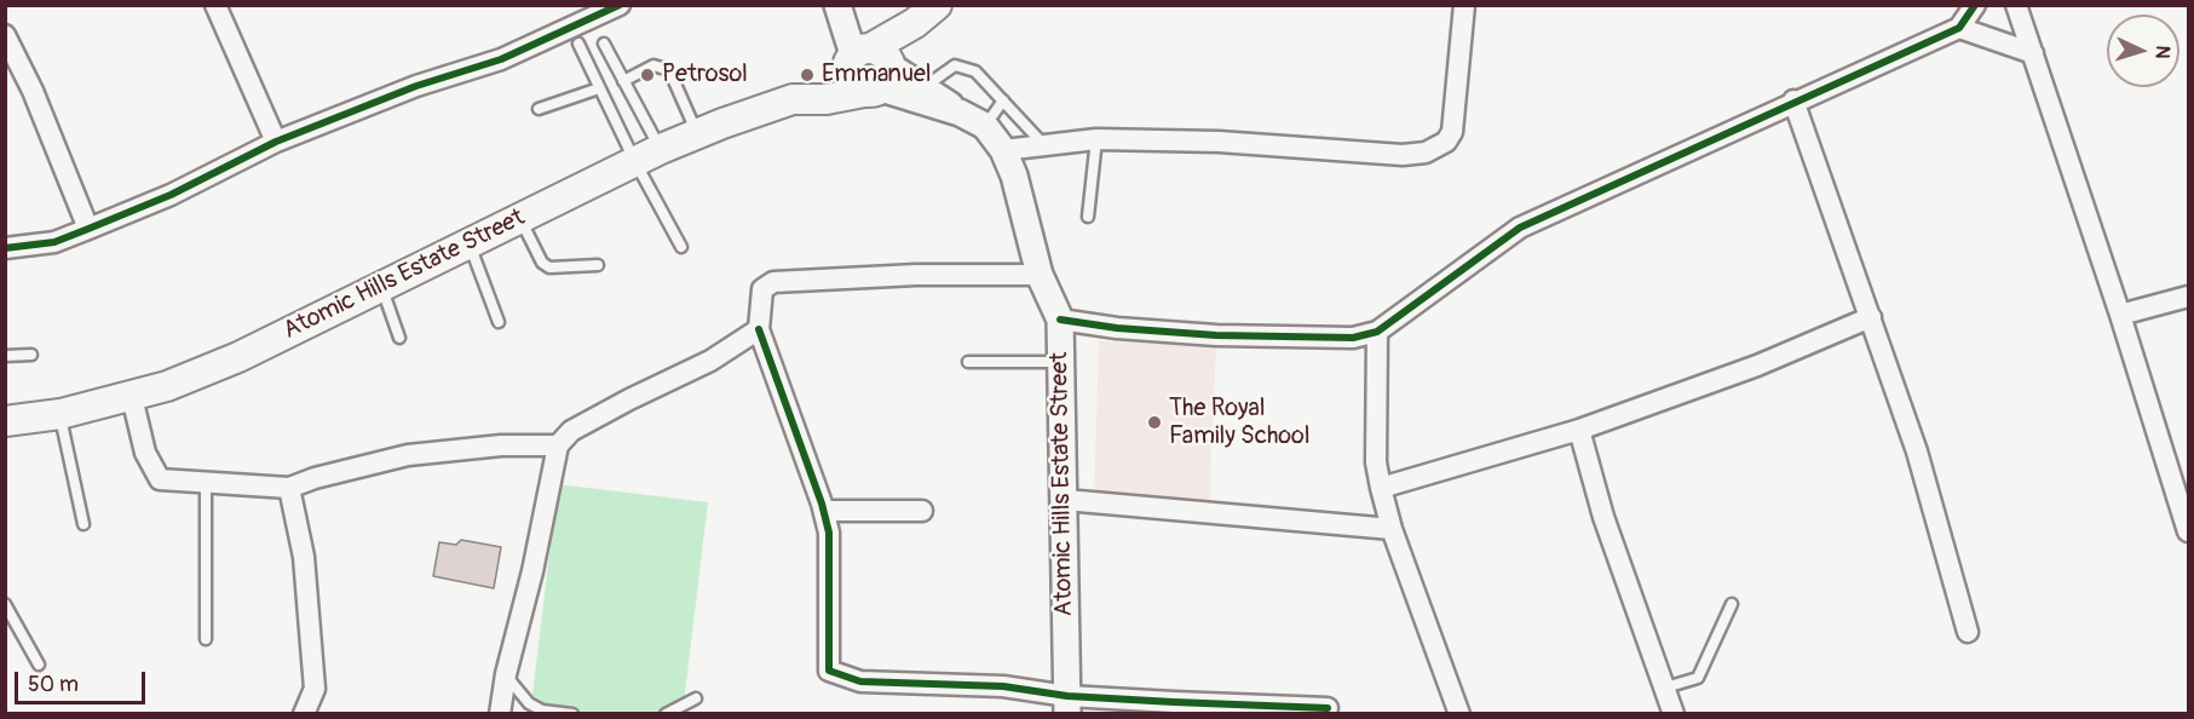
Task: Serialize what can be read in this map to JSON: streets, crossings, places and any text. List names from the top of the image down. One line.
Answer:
{"streets":{"main road":["Atomic Hills Estate Street"]},"places":["Petrosol","Emmanuel","The Royal Family School"],"scale_bar":"50 m","north":"right"}
